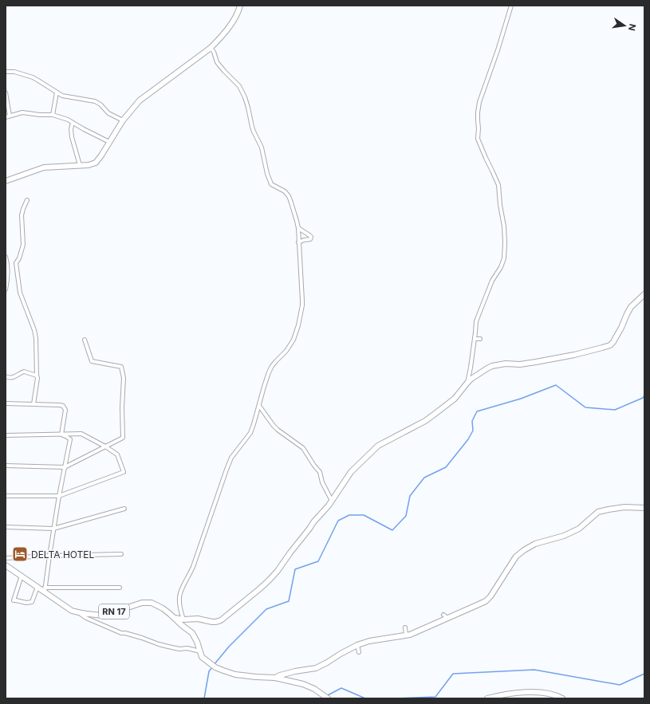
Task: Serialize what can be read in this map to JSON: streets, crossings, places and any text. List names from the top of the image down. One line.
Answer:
{"streets":{"main road":["RN 17"]},"places":{"hotel":["DELTA HOTEL"]},"north":"right"}
